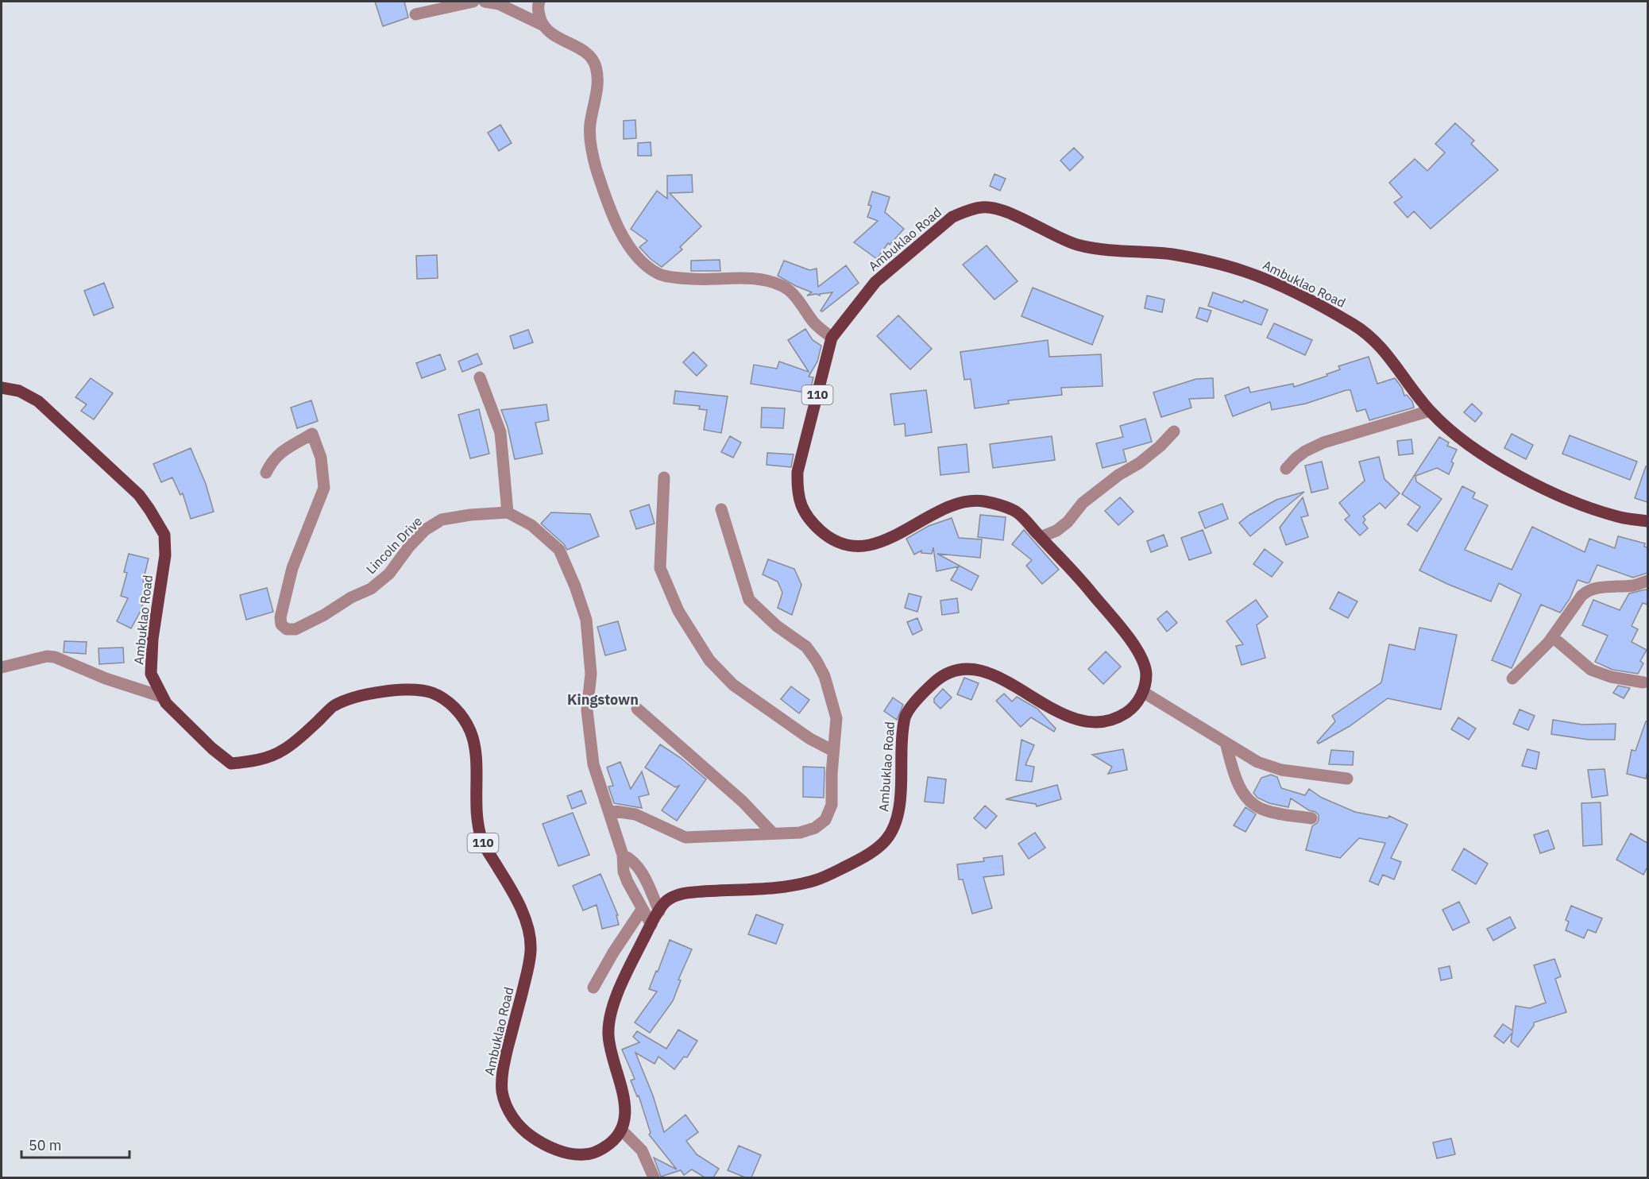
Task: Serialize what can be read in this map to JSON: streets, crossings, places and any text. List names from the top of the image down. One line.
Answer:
{"streets":{"main road":["Ambuklao Road","110"],"street":["Lincoln Drive"]},"districts":["Kingstown"],"scale_bar":"50 m"}
